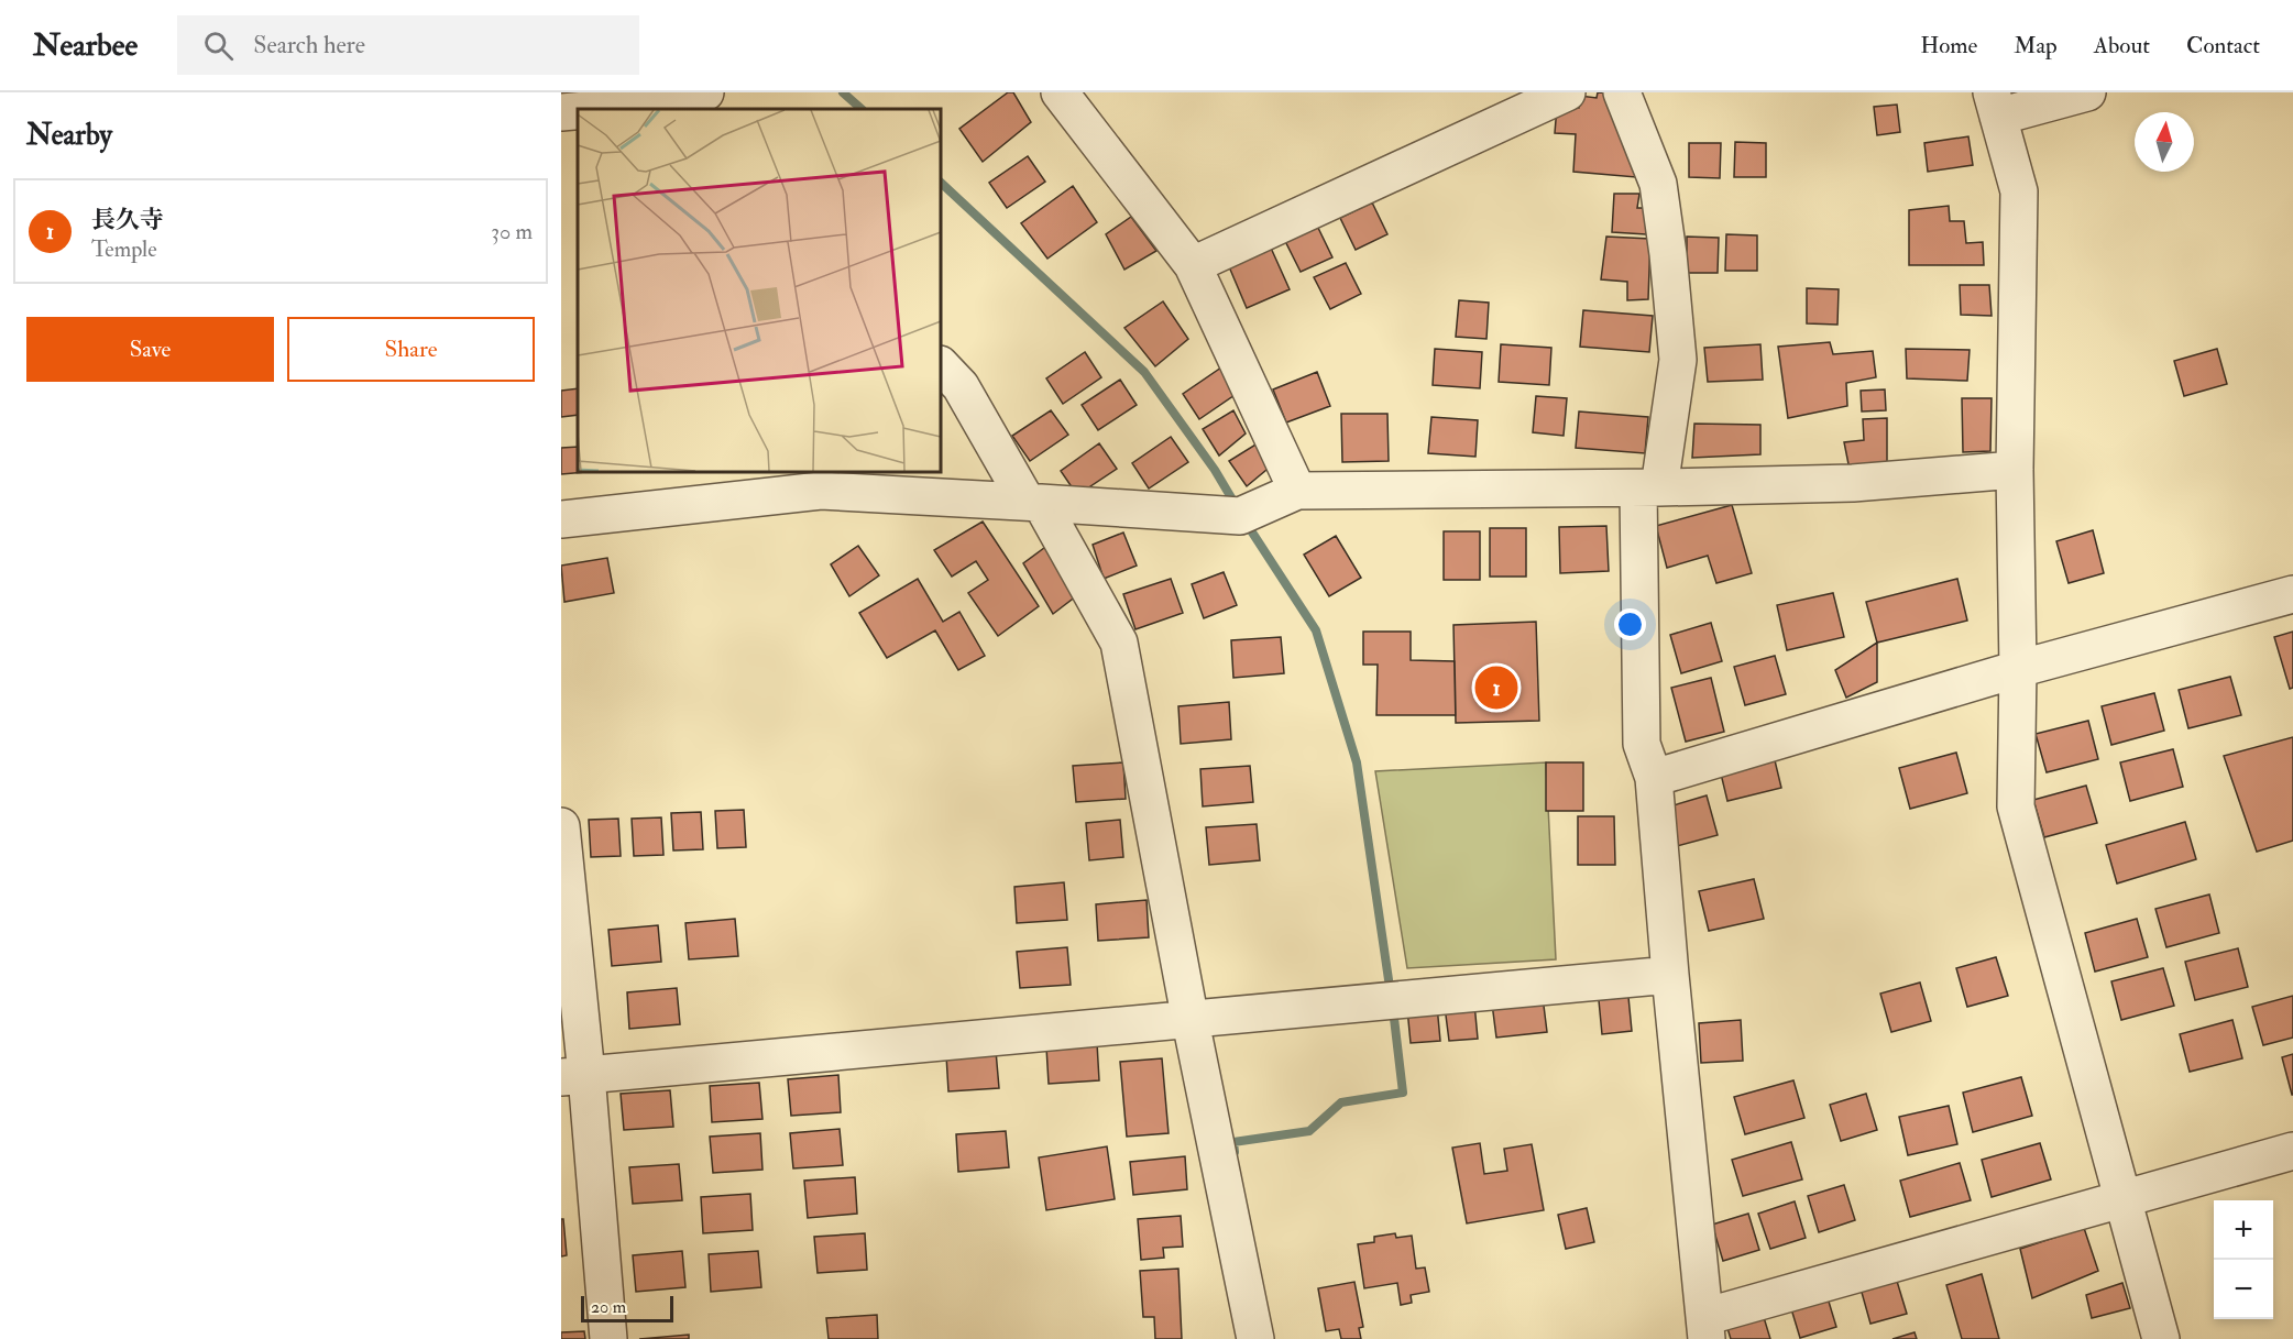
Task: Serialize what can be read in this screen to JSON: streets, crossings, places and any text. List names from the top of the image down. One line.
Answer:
{"scale_bar":"20 m","north":"top","page":{"header":"Nearbee","search":"Search here","nav":["Home","Map","About","Contact"],"heading":"Nearby","list":[{"mark":"1","name":"長久寺","note":"Temple","value":"30 m"}],"buttons":["Save","Share"],"pins":"1","map_buttons":["+","−"],"scale":"20 m"}}
